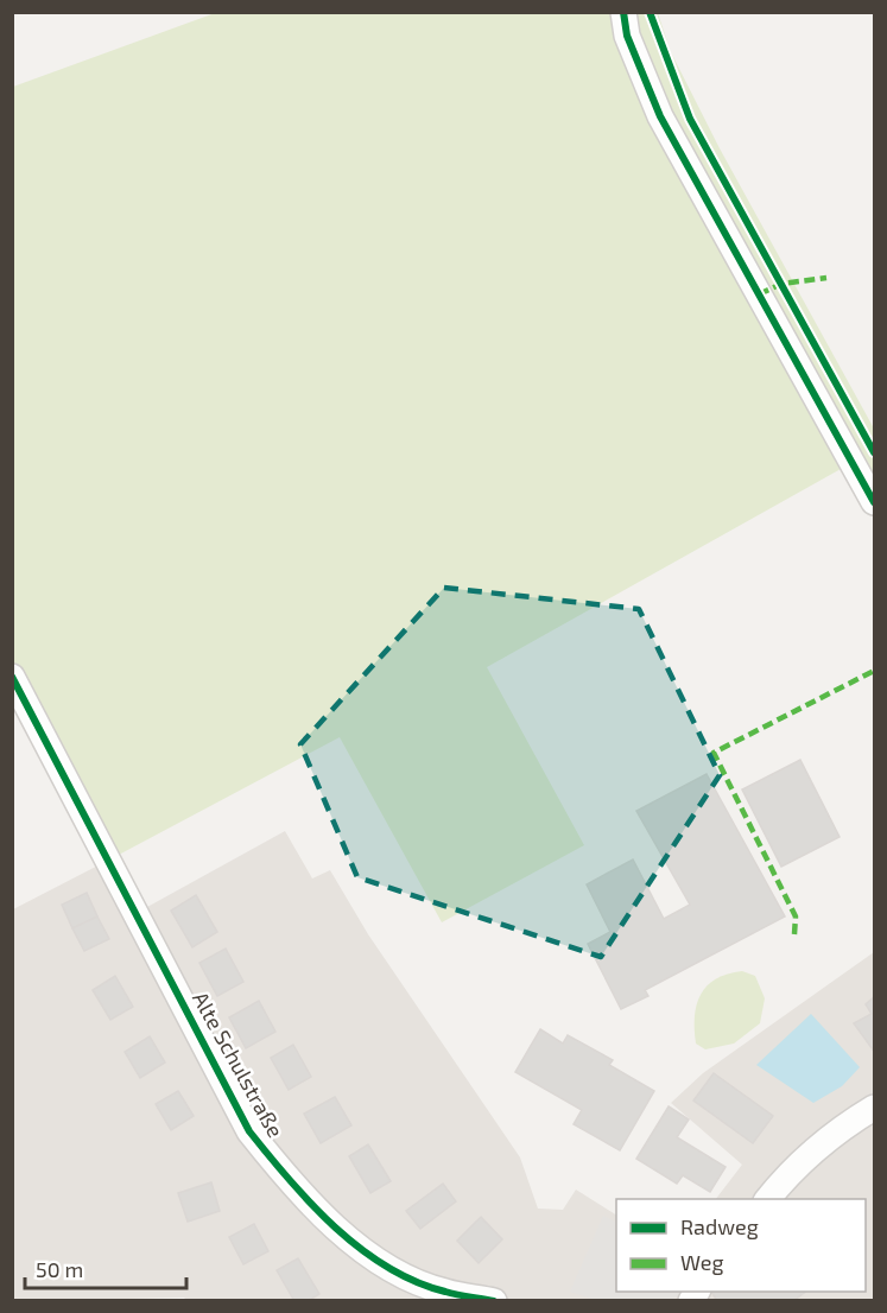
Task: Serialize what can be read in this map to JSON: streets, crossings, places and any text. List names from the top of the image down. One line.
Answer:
{"streets":{"street":["Alte Schulstraße"]},"legend":["Radweg","Weg"],"scale_bar":"50 m"}
